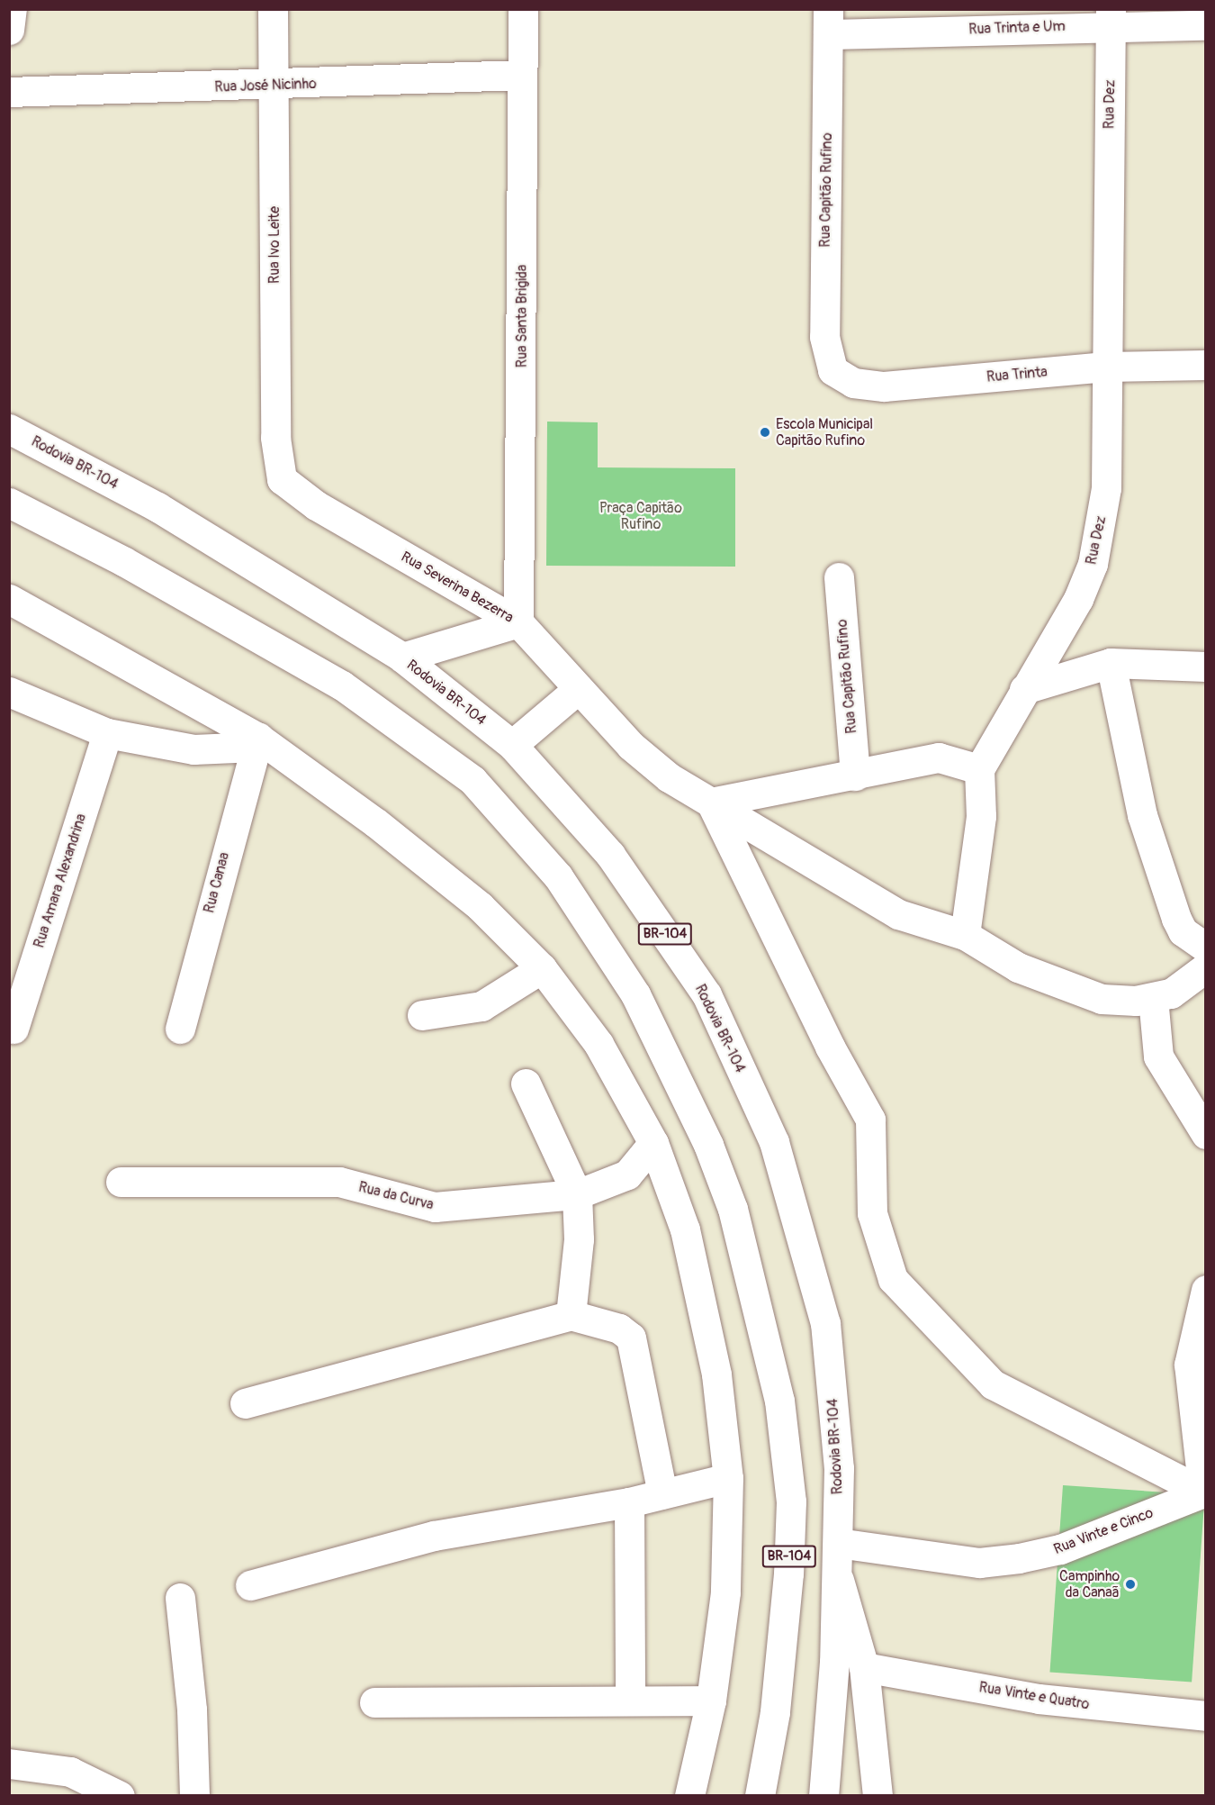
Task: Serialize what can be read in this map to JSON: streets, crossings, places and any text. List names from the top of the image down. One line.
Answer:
{"streets":{"main road":["Rua Trinta e Um","Rua José Nicinho","Rua Dez","Rua Capitão Rufino","Rua Ivo Leite","Rua Santa Brigida","Rua Trinta","Rodovia BR-104","Rua Severina Bezerra","Rua Amara Alexandrina","Rua Canaa","BR-104","Rua da Curva","Rua Vinte e Cinco","Rua Vinte e Quatro"]},"crossings":[["Rua Trinta e Um","Rua Dez"],["Rua Trinta e Um","Rua Capitão Rufino"],["Rua José Nicinho","Rua Ivo Leite"],["Rua José Nicinho","Rua Santa Brigida"],["Rua Dez","Rua Trinta"],["Rua Capitão Rufino","Rua Trinta"],["Rua Ivo Leite","Rua Severina Bezerra"],["Rua Santa Brigida","Rua Severina Bezerra"],["Rodovia BR-104","Rua Vinte e Cinco"]],"parks":["Praça Capitão Rufino"],"places":["Escola Municipal Capitão Rufino","Campinho da Canaã"]}
